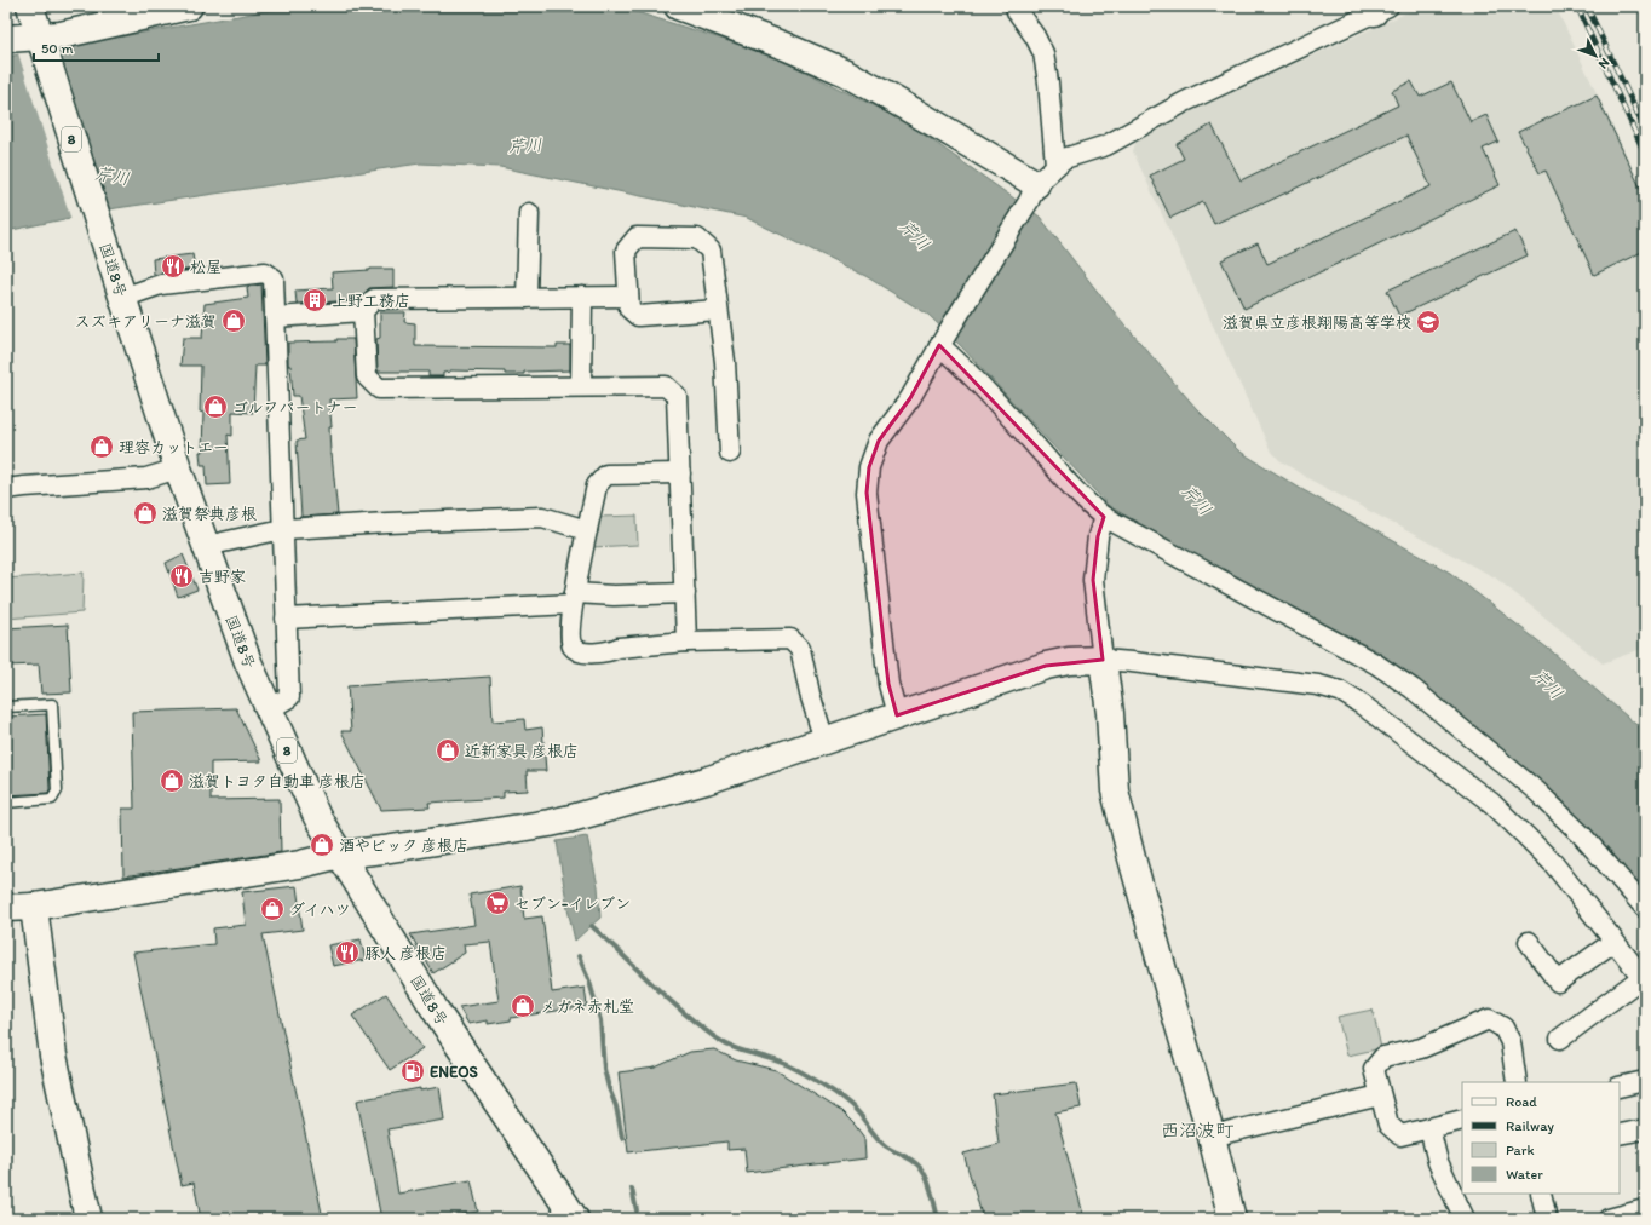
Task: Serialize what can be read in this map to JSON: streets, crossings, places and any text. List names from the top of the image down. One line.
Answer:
{"streets":{"main road":["8","国道8号"]},"districts":["西沼波町"],"water":["芹川"],"places":{"restaurant":["松屋","吉野家","豚人 彦根店"],"building":["上野工務店"],"shop":["スズキアリーナ滋賀","ゴルフパートナー","理容カットエー","滋賀祭典彦根","近新家具 彦根店","滋賀トヨタ自動車 彦根店","酒やビック 彦根店","ダイハツ","メガネ赤札堂"],"school or university":["滋賀県立彦根翔陽高等学校"],"supermarket":["セブン-イレブン"],"fuel station":["ENEOS"]},"legend":["Road","Railway","Park","Water"],"scale_bar":"50 m","north":"bottom right"}
